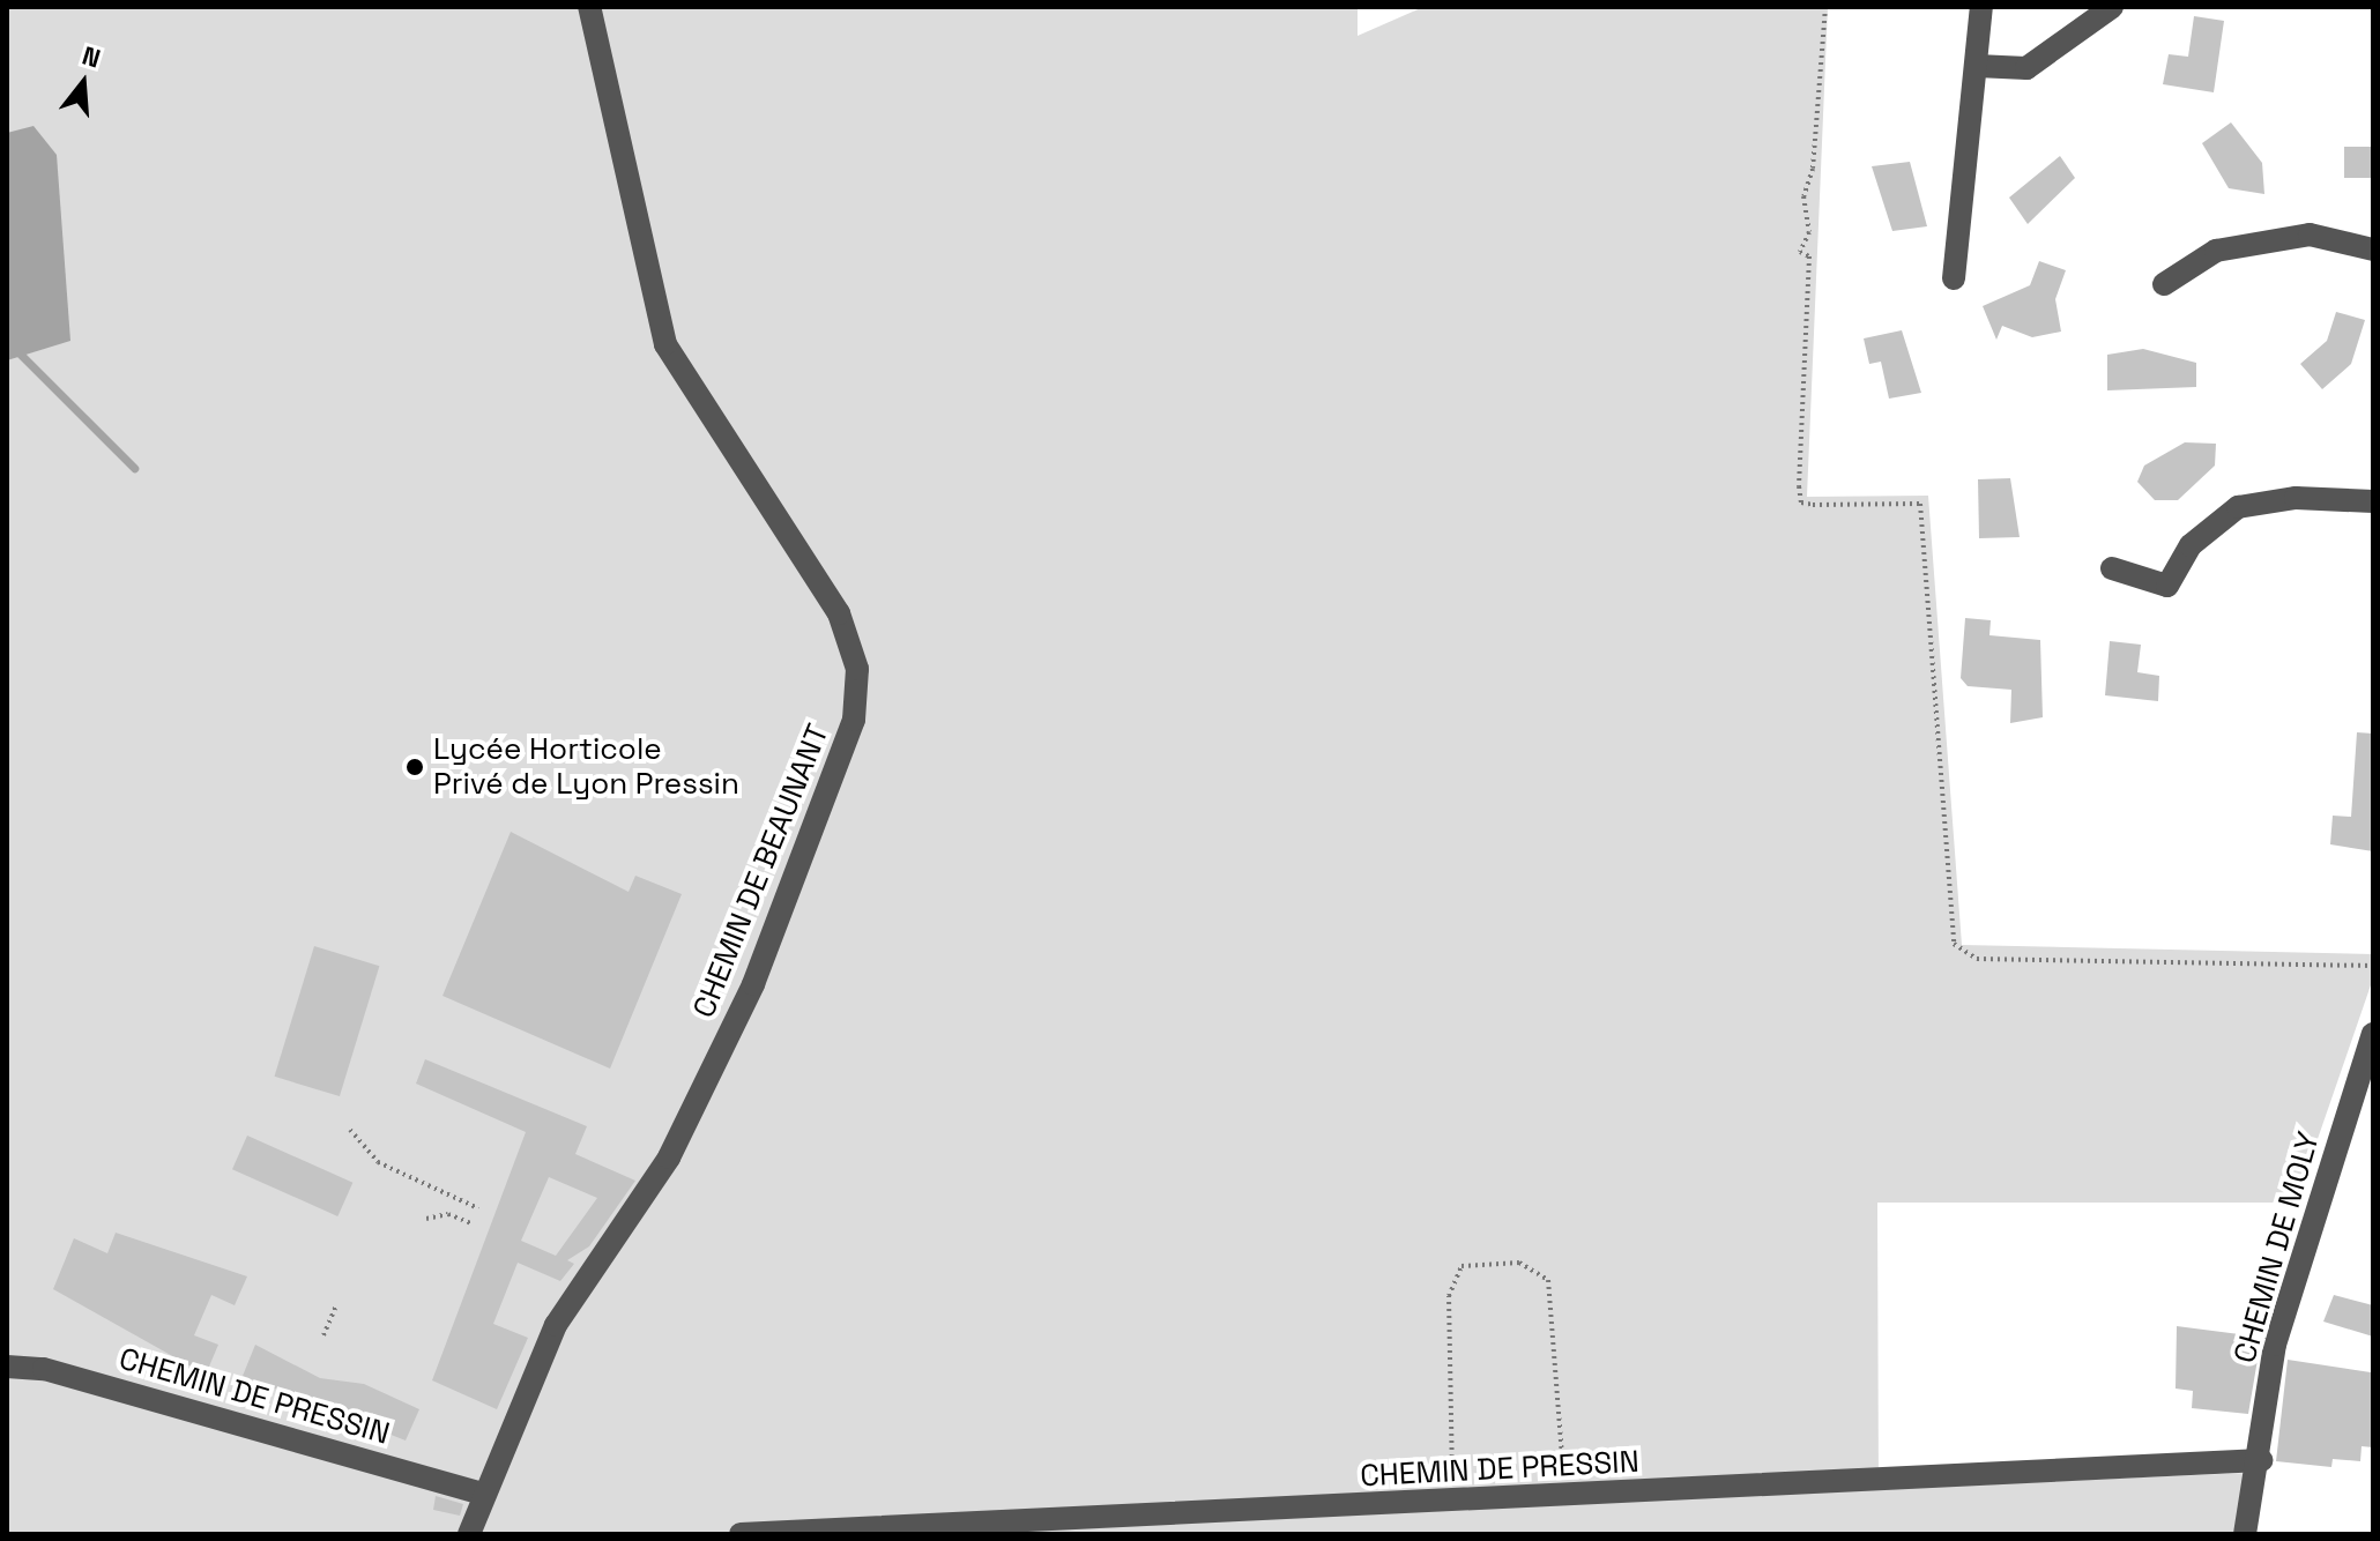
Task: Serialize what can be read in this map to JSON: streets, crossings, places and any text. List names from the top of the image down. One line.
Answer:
{"streets":{"street":["CHEMIN DE BEAUNANT","CHEMIN DE MOLY","CHEMIN DE PRESSIN"]},"crossings":[["CHEMIN DE BEAUNANT","CHEMIN DE PRESSIN"],["CHEMIN DE MOLY","CHEMIN DE PRESSIN"]],"places":["Lycée Horticole Privé de Lyon Pressin"],"north":"top"}
